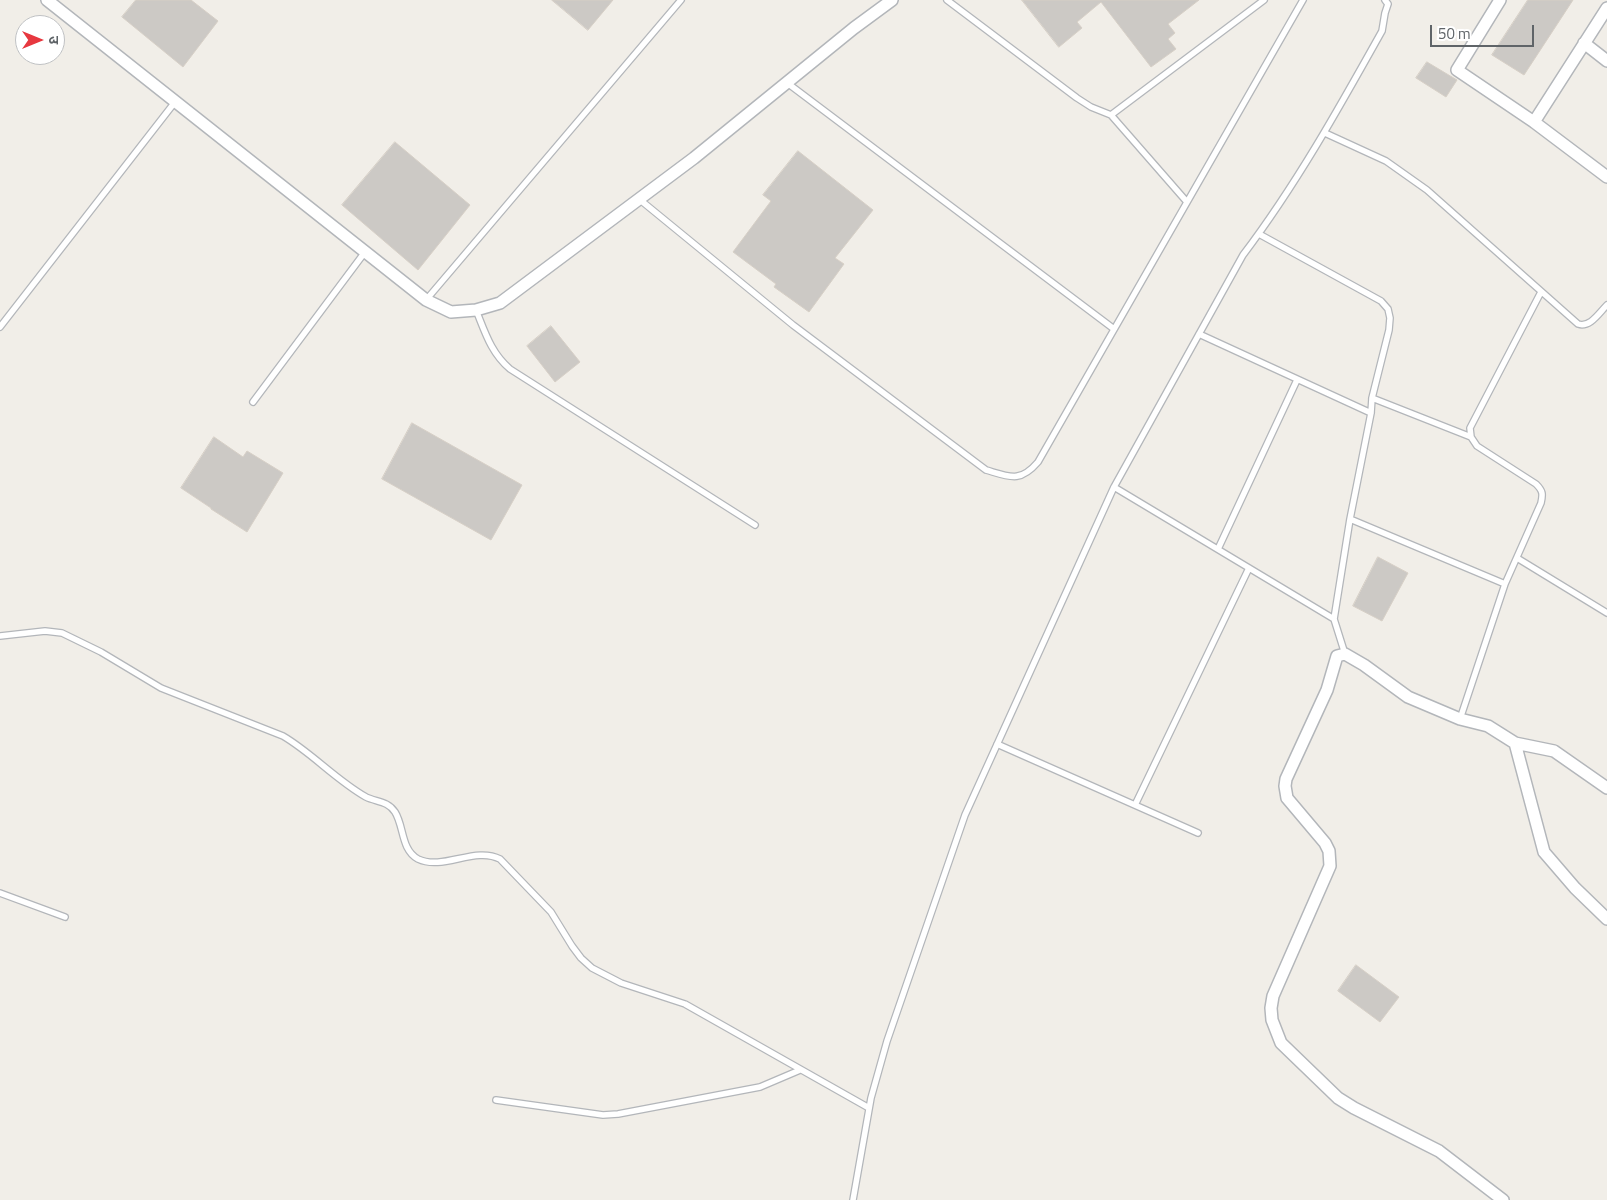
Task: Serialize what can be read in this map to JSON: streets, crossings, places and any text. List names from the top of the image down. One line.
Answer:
{"scale_bar":"50 m","north":"right"}
